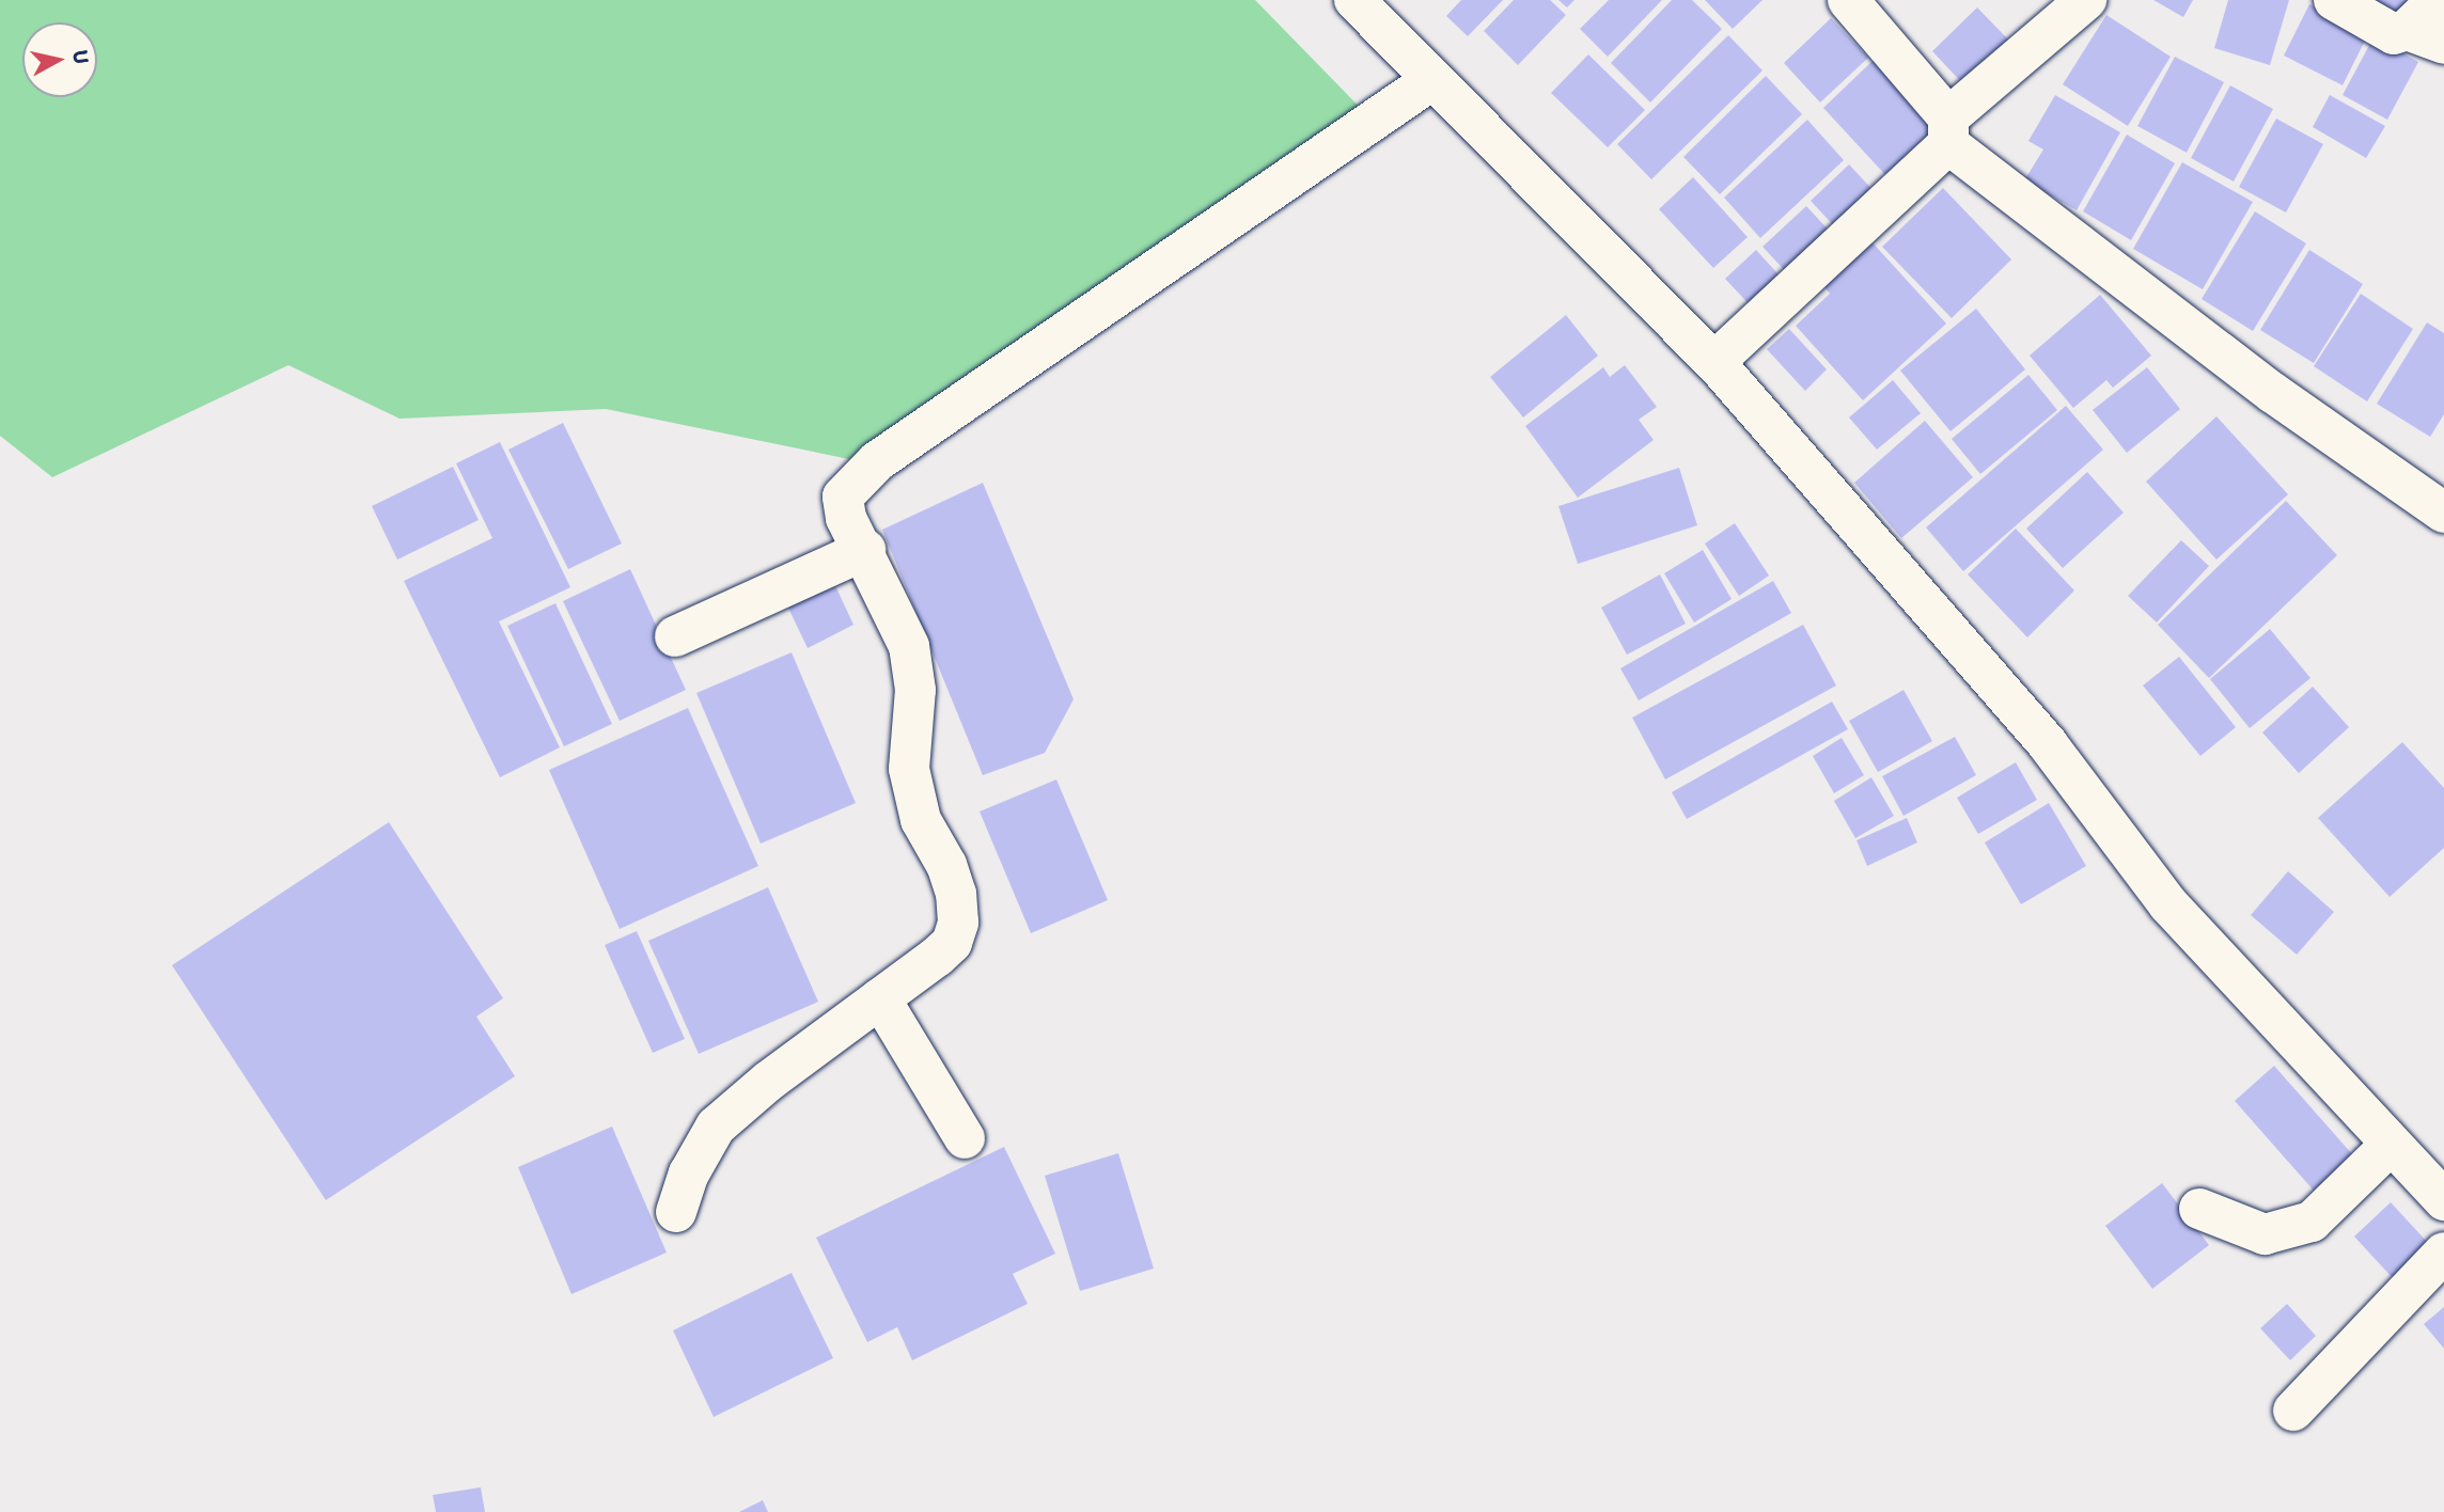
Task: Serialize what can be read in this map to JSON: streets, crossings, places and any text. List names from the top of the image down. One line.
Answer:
{"north":"right"}
